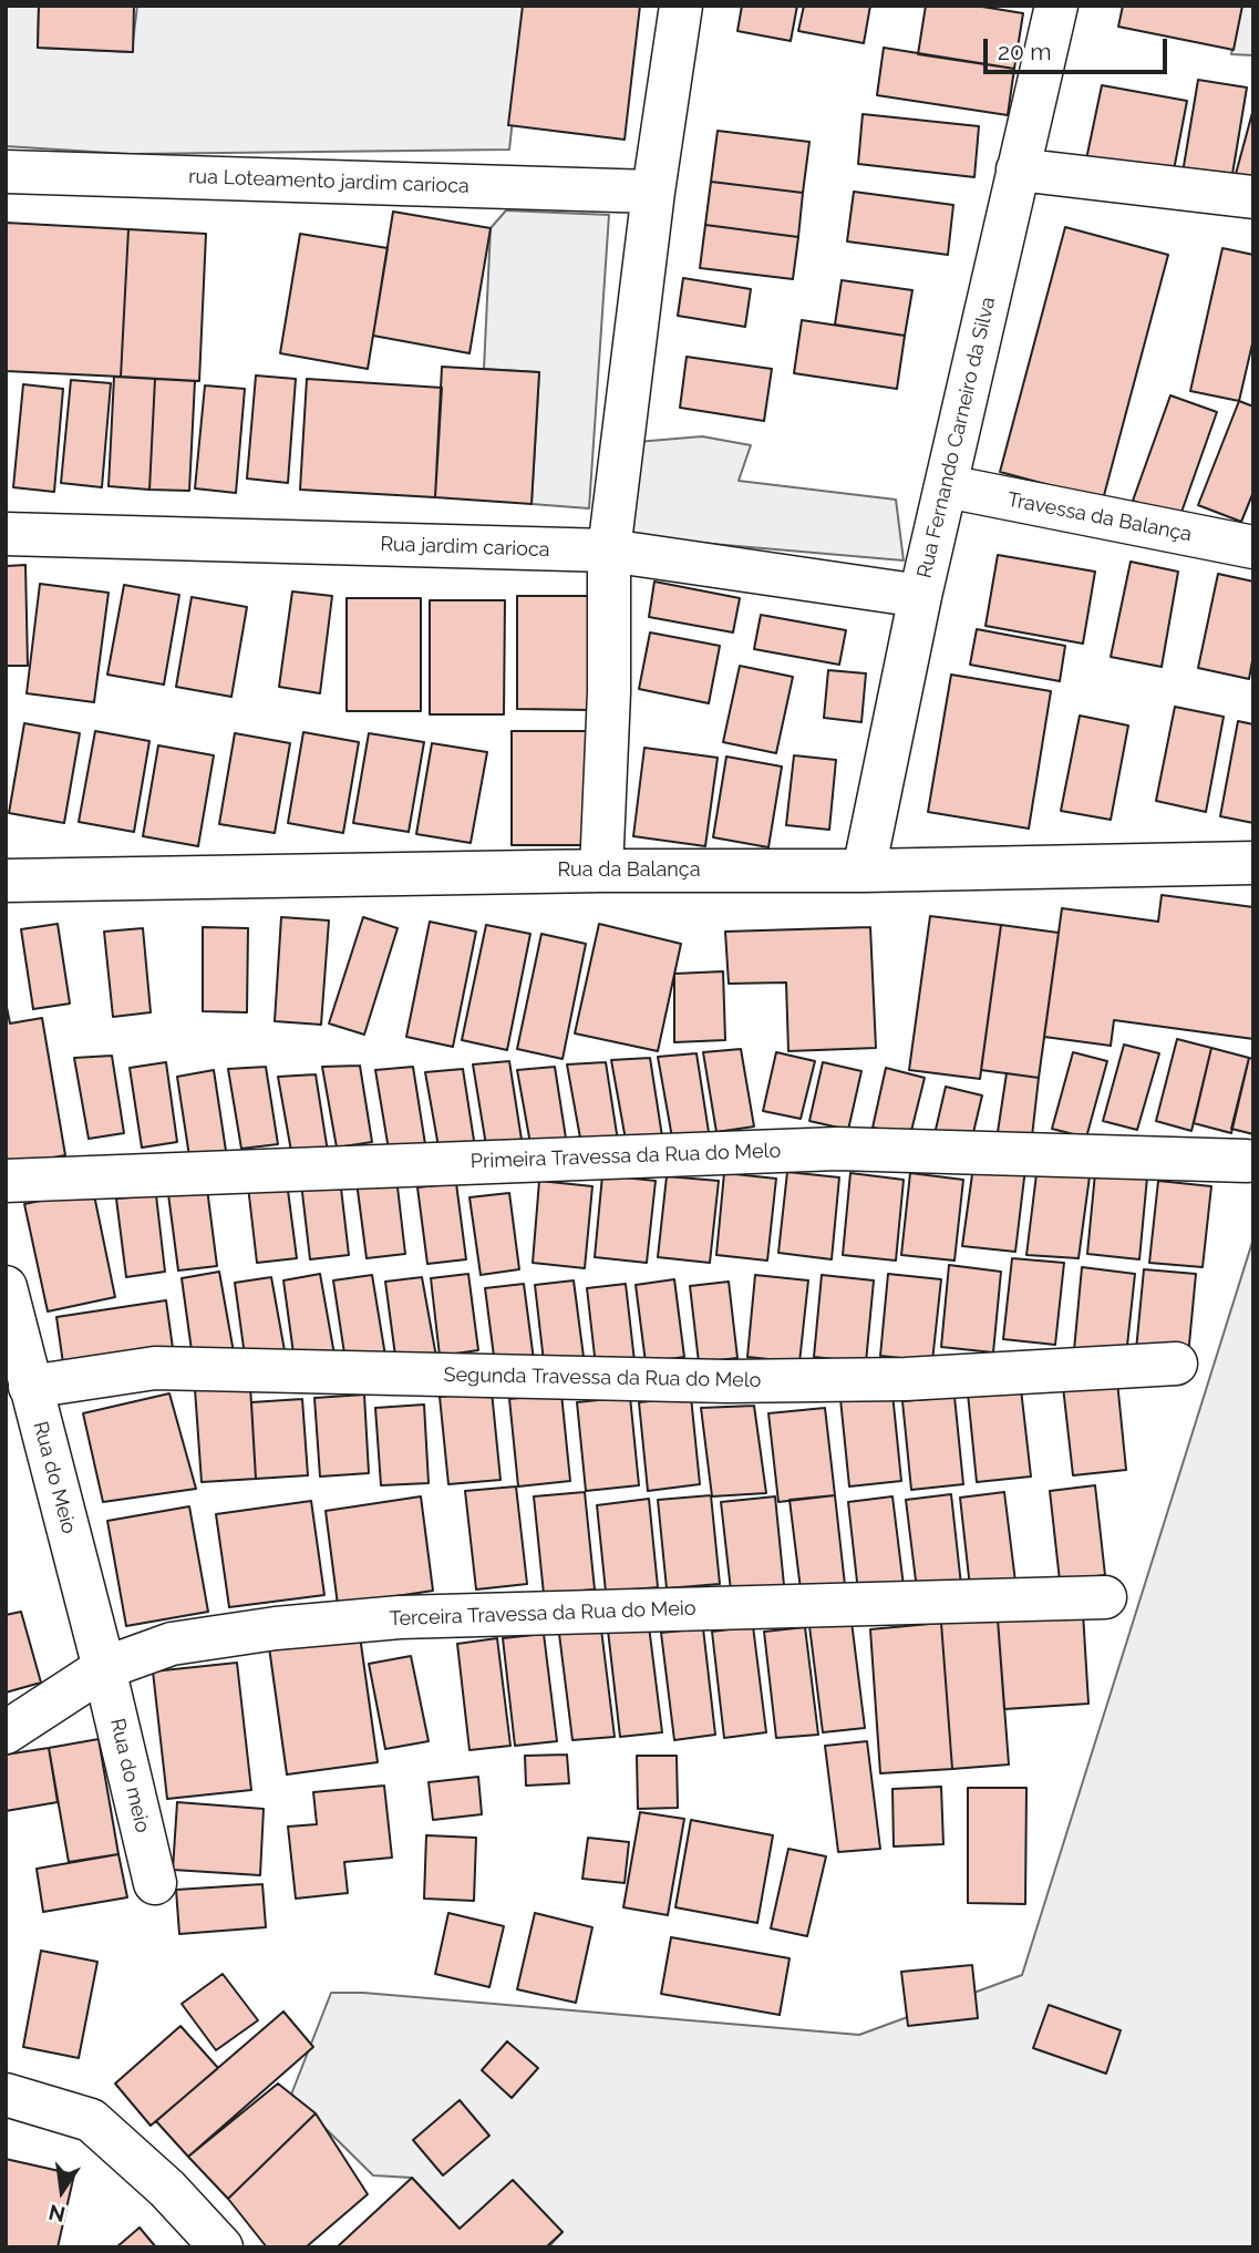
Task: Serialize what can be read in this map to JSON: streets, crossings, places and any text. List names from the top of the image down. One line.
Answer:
{"streets":{"street":["rua Loteamento jardim carioca","Rua Fernando Carneiro da Silva","Travessa da Balança","Rua jardim carioca","Rua da Balança","Primeira Travessa da Rua do Melo","Segunda Travessa da Rua do Melo","Rua do Meio","Terceira Travessa da Rua do Meio","Rua do meio"]},"crossings":[["Rua Fernando Carneiro da Silva","Travessa da Balança"],["Rua Fernando Carneiro da Silva","Rua jardim carioca"],["Rua Fernando Carneiro da Silva","Rua da Balança"],["Segunda Travessa da Rua do Melo","Rua do Meio"],["Rua do Meio","Terceira Travessa da Rua do Meio"],["Rua do Meio","Rua do meio"],["Terceira Travessa da Rua do Meio","Rua do meio"]],"scale_bar":"20 m","north":"bottom"}
